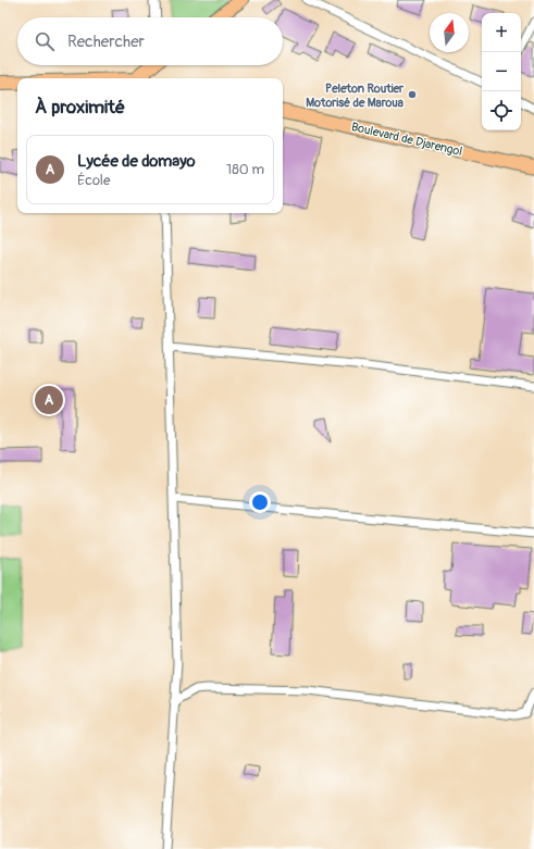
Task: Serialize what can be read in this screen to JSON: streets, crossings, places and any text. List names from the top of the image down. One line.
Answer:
{"streets":{"main road":["Boulevard de Djarengol"]},"places":["Peleton Routier Motorisé de Maroua"],"north":"top","page":{"map_buttons":["+","−"],"search":"Rechercher","heading":"À proximité","list":[{"mark":"A","name":"Lycée de domayo","note":"École","value":"180 m"}],"pins":"A"}}
